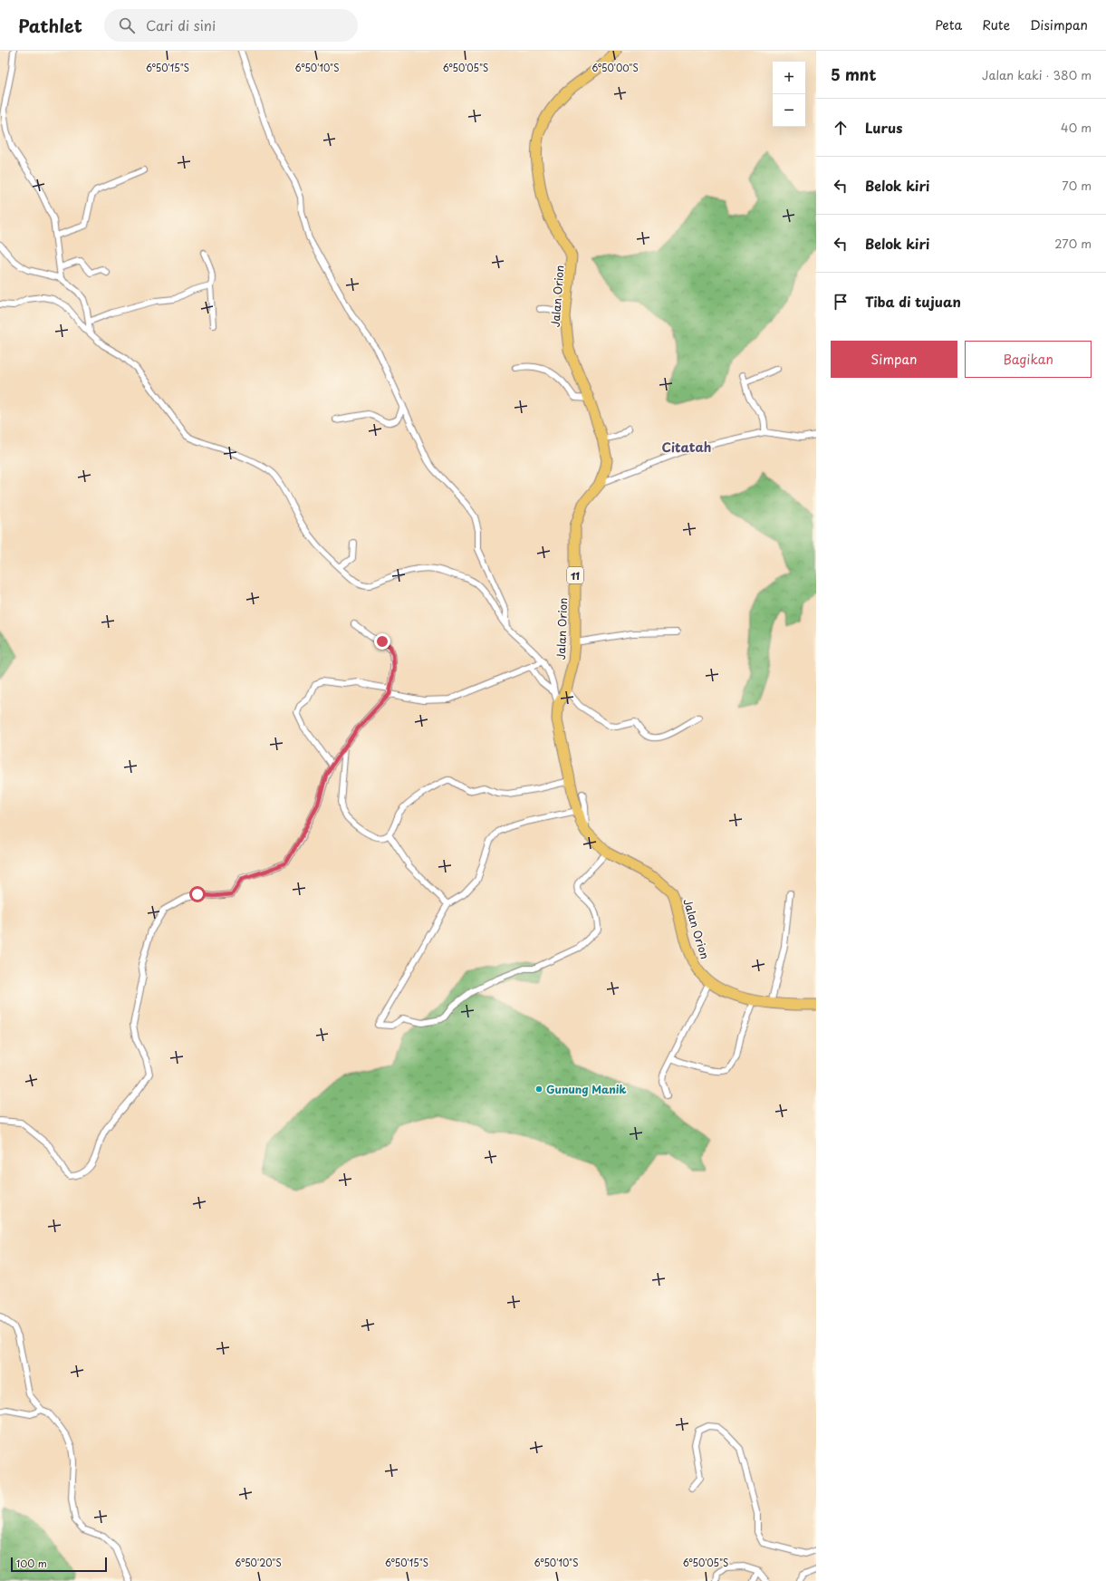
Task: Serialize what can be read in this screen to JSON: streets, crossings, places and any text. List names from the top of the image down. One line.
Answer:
{"streets":{"highway":["Jalan Orion","11"]},"districts":["Citatah"],"places":["Gunung Manik"],"scale_bar":"100 m","page":{"header":"Pathlet","search":"Cari di sini","nav":["Peta","Rute","Disimpan"],"heading":["5 mnt","Jalan kaki · 380 m"],"map_buttons":["+","−"],"list":[["Lurus","40 m"],["Belok kiri","70 m"],["Belok kiri","270 m"],"Tiba di tujuan"],"buttons":["Simpan","Bagikan"],"scale":"100 m"},"coordinates":["6°50'15\"S","6°50'10\"S","6°50'05\"S","6°50'00\"S","6°50'20\"S"]}
